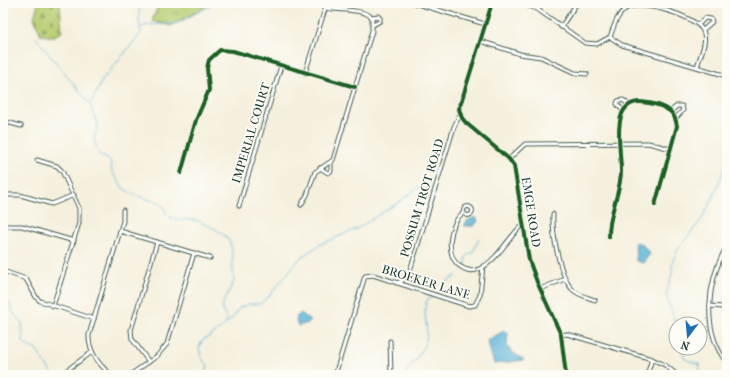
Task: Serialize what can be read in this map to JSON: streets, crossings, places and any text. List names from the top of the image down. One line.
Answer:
{"streets":{"street":["IMPERIAL COURT","POSSUM TROT ROAD","EMGE ROAD","BROEKER LANE"]},"crossings":[["POSSUM TROT ROAD","BROEKER LANE"]],"north":"bottom"}
